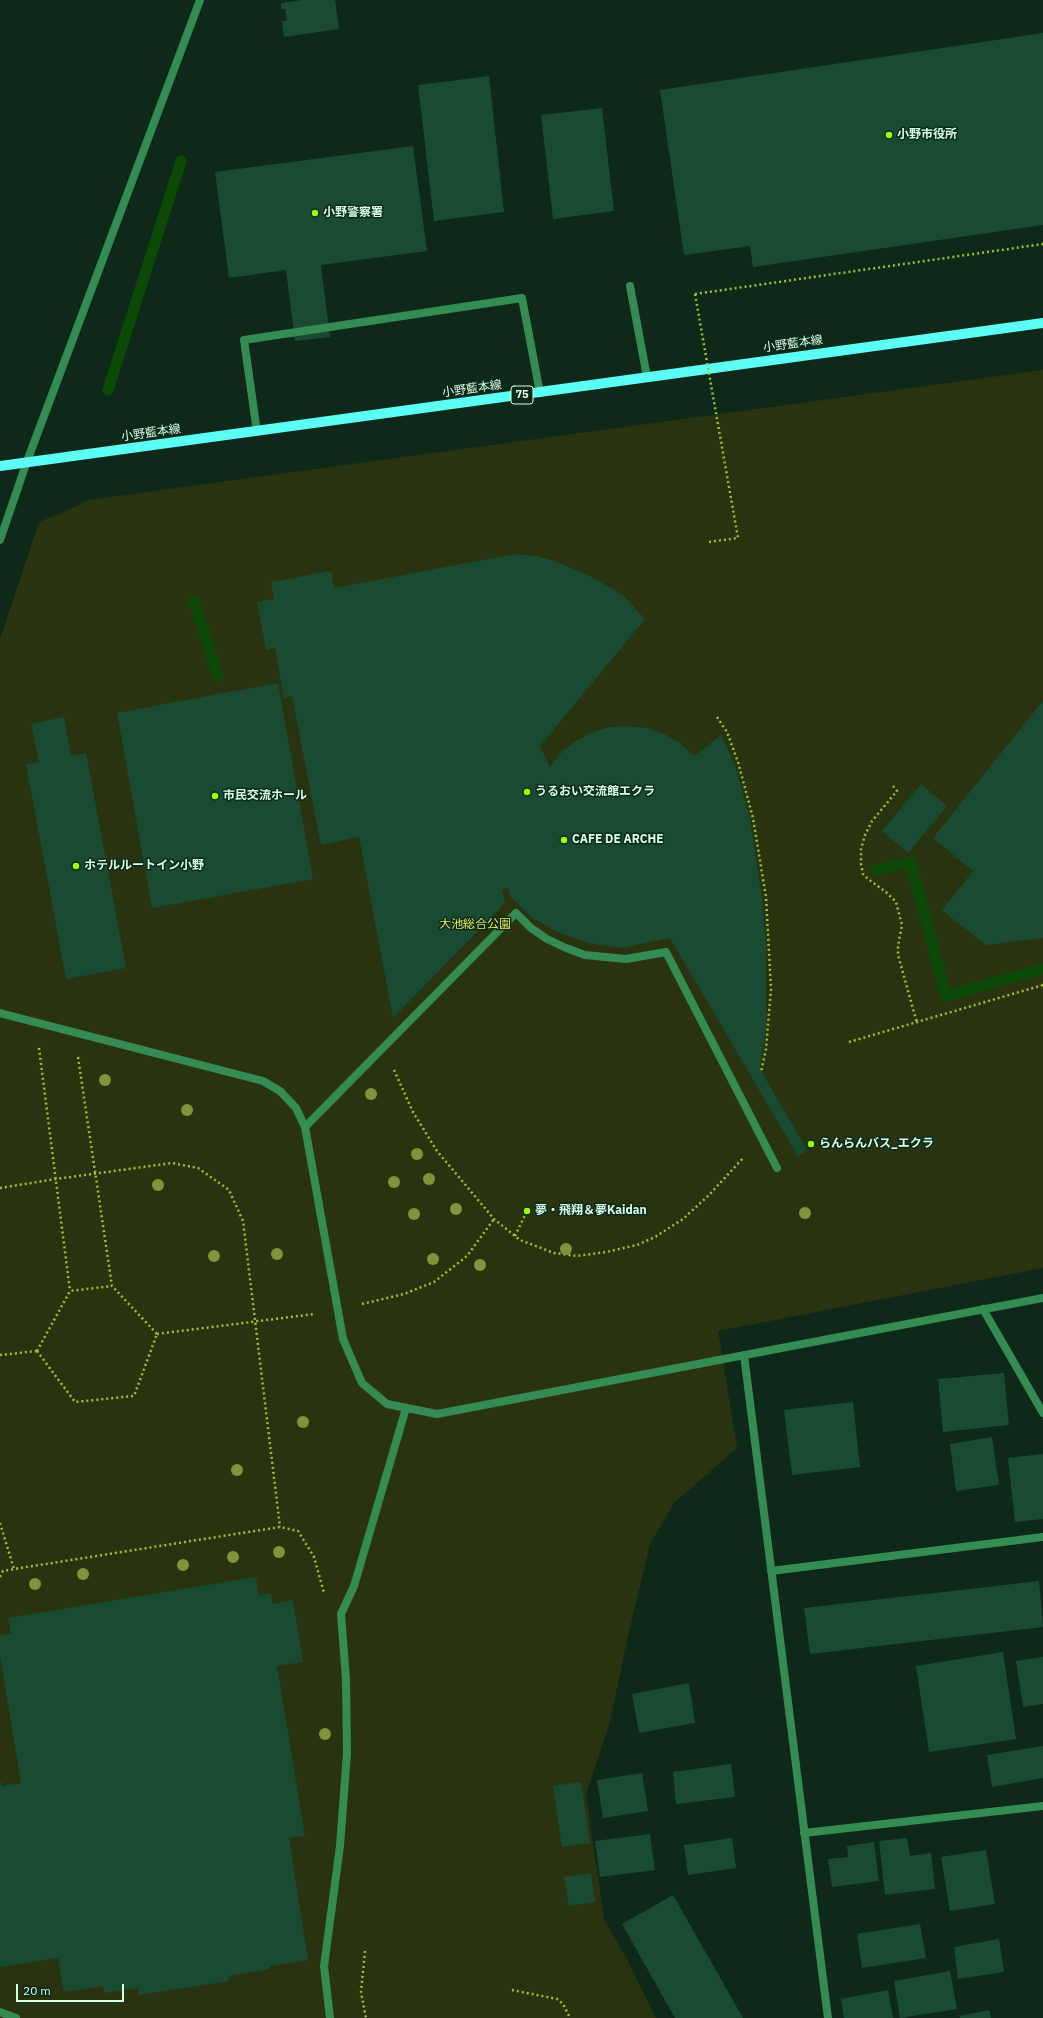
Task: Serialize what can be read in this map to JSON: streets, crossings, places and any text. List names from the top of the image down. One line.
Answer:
{"streets":{"main road":["小野藍本線","75"]},"parks":["大池総合公園"],"places":["小野市役所","小野警察署","うるおい交流館エクラ","市民交流ホール","CAFE DE ARCHE","ホテルルートイン小野","らんらんバス_エクラ","夢・飛翔＆夢Kaidan"],"scale_bar":"20 m"}
